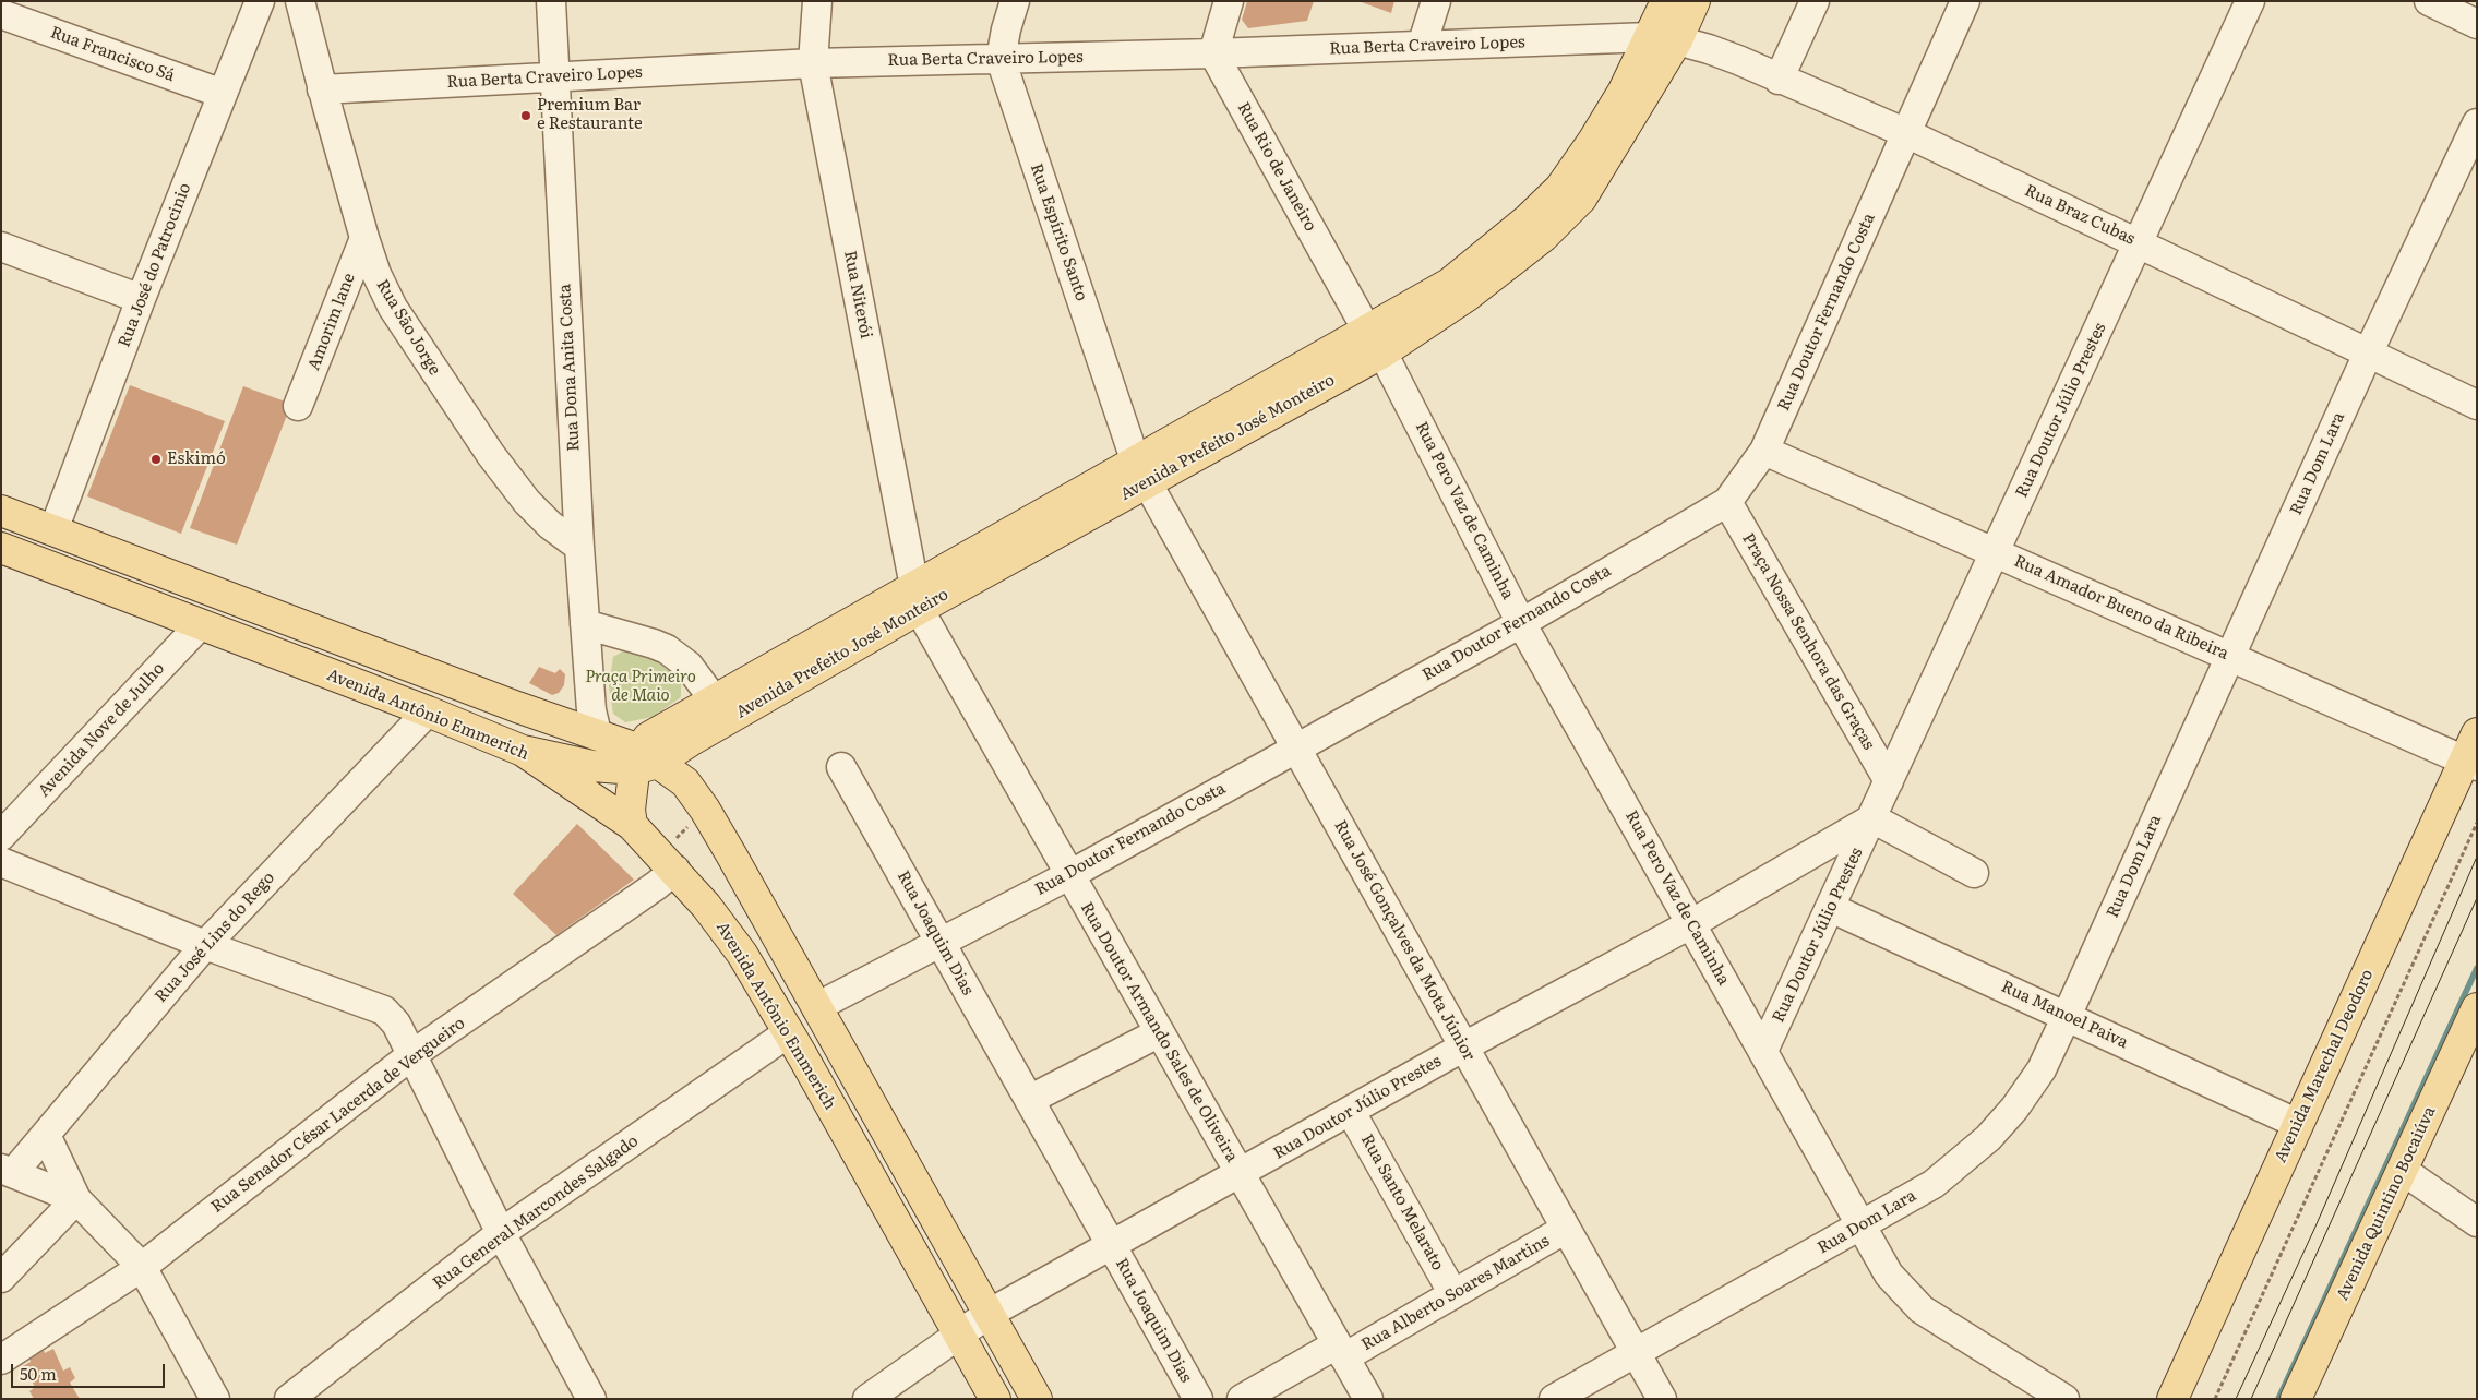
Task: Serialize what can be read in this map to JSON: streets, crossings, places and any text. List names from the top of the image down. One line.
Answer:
{"streets":{"main road":["Avenida Prefeito José Monteiro","Avenida Antônio Emmerich","Avenida Marechal Deodoro","Avenida Quintino Bocaiúva"],"street":["Rua Berta Craveiro Lopes","Rua Francisco Sá","Rua Rio de Janeiro","Rua Braz Cubas","Rua Espírito Santo","Rua José do Patrocinio","Rua Niterói","Rua Doutor Fernando Costa","Amorim lane","Rua São Jorge","Rua Dona Anita Costa","Rua Doutor Júlio Prestes","Rua Dom Lara","Rua Pero Vaz de Caminha","Rua Amador Bueno da Ribeira","Praça Nossa Senhora das Graças","Avenida Nove de Julho","Rua Joaquim Dias","Rua José Lins do Rego","Rua José Gonçalves da Mota Júnior","Rua Manoel Paiva","Rua Doutor Armando Sales de Oliveira","Rua Senador César Lacerda de Vergueiro","Rua Santo Melarato","Rua General Marcondes Salgado","Rua Alberto Soares Martins"]},"crossings":[["Rua Berta Craveiro Lopes","Rua Rio de Janeiro"],["Rua Berta Craveiro Lopes","Rua Braz Cubas"],["Rua Berta Craveiro Lopes","Rua Espírito Santo"],["Rua Berta Craveiro Lopes","Rua Niterói"],["Rua Berta Craveiro Lopes","Rua São Jorge"],["Rua Berta Craveiro Lopes","Rua Dona Anita Costa"],["Rua Berta Craveiro Lopes","Avenida Prefeito José Monteiro"],["Rua Francisco Sá","Rua José do Patrocinio"],["Rua Rio de Janeiro","Avenida Prefeito José Monteiro"],["Rua Rio de Janeiro","Rua Pero Vaz de Caminha"],["Rua Braz Cubas","Rua Doutor Fernando Costa"],["Rua Braz Cubas","Rua Doutor Júlio Prestes"],["Rua Braz Cubas","Avenida Prefeito José Monteiro"],["Rua Braz Cubas","Rua Dom Lara"],["Rua Espírito Santo","Avenida Prefeito José Monteiro"],["Rua Espírito Santo","Rua José Gonçalves da Mota Júnior"],["Rua Niterói","Avenida Prefeito José Monteiro"],["Rua Niterói","Rua Doutor Armando Sales de Oliveira"],["Rua Doutor Fernando Costa","Rua Pero Vaz de Caminha"],["Rua Doutor Fernando Costa","Rua Amador Bueno da Ribeira"],["Rua Doutor Fernando Costa","Praça Nossa Senhora das Graças"],["Rua Doutor Fernando Costa","Rua Joaquim Dias"],["Rua Doutor Fernando Costa","Rua José Gonçalves da Mota Júnior"],["Rua Doutor Fernando Costa","Rua Doutor Armando Sales de Oliveira"],["Amorim lane","Rua São Jorge"],["Rua São Jorge","Rua Dona Anita Costa"],["Rua Doutor Júlio Prestes","Rua Pero Vaz de Caminha"],["Rua Doutor Júlio Prestes","Rua Amador Bueno da Ribeira"],["Rua Doutor Júlio Prestes","Praça Nossa Senhora das Graças"],["Rua Doutor Júlio Prestes","Avenida Antônio Emmerich"],["Rua Doutor Júlio Prestes","Rua Joaquim Dias"],["Rua Doutor Júlio Prestes","Rua José Gonçalves da Mota Júnior"],["Rua Doutor Júlio Prestes","Rua Manoel Paiva"],["Rua Doutor Júlio Prestes","Rua Doutor Armando Sales de Oliveira"],["Rua Doutor Júlio Prestes","Rua Santo Melarato"],["Avenida Prefeito José Monteiro","Rua Pero Vaz de Caminha"],["Avenida Prefeito José Monteiro","Rua José Gonçalves da Mota Júnior"],["Avenida Prefeito José Monteiro","Rua Doutor Armando Sales de Oliveira"],["Rua Dom Lara","Rua Pero Vaz de Caminha"],["Rua Dom Lara","Rua Amador Bueno da Ribeira"],["Rua Dom Lara","Rua José Gonçalves da Mota Júnior"],["Rua Dom Lara","Rua Manoel Paiva"],["Rua Amador Bueno da Ribeira","Avenida Marechal Deodoro"],["Avenida Antônio Emmerich","Avenida Nove de Julho"],["Avenida Antônio Emmerich","Rua José Lins do Rego"],["Avenida Antônio Emmerich","Rua Senador César Lacerda de Vergueiro"],["Avenida Antônio Emmerich","Rua General Marcondes Salgado"],["Rua José Gonçalves da Mota Júnior","Rua Alberto Soares Martins"],["Rua Manoel Paiva","Avenida Marechal Deodoro"],["Rua Doutor Armando Sales de Oliveira","Rua Alberto Soares Martins"],["Rua Santo Melarato","Rua Alberto Soares Martins"]],"parks":["Praça Primeiro de Maio"],"places":["Premium Bar e Restaurante","Eskimó"],"scale_bar":"50 m"}
